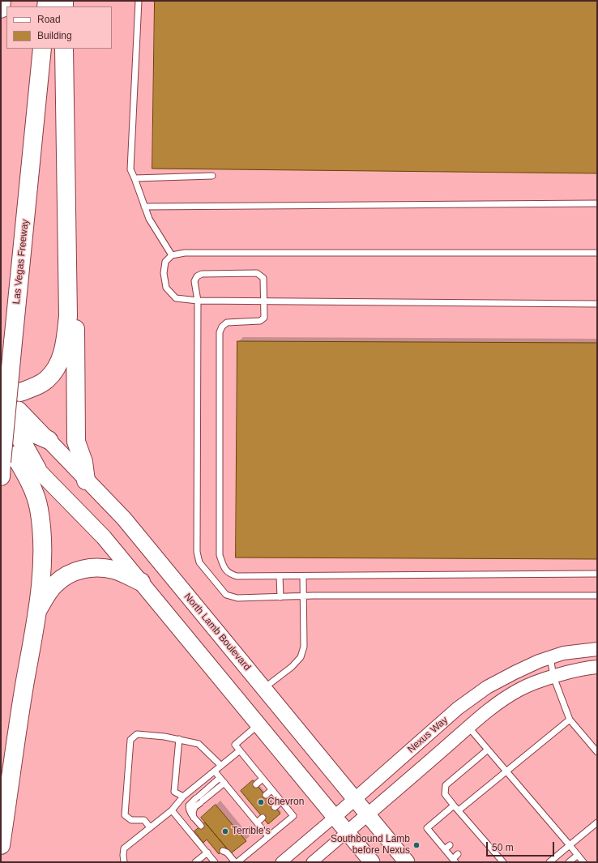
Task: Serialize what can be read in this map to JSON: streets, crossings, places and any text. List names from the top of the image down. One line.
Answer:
{"streets":{"highway":["Las Vegas Freeway"],"main road":["North Lamb Boulevard"],"street":["Nexus Way"]},"crossings":[["North Lamb Boulevard","Nexus Way"]],"places":["Chevron","Terrible's","Southbound Lamb before Nexus"],"legend":["Road","Building"],"scale_bar":"50 m"}
